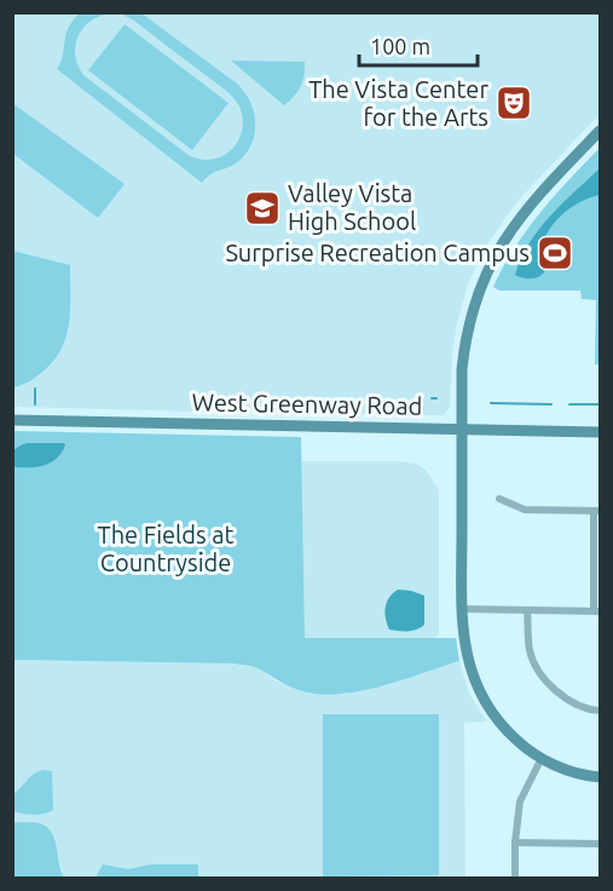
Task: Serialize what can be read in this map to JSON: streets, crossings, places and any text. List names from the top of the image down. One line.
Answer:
{"streets":{"street":["West Greenway Road"]},"parks":["The Fields at Countryside"],"places":{"theatre":["The Vista Center for the Arts"],"school or university":["Valley Vista High School"],"sports":["Surprise Recreation Campus"]},"scale_bar":"100 m"}
